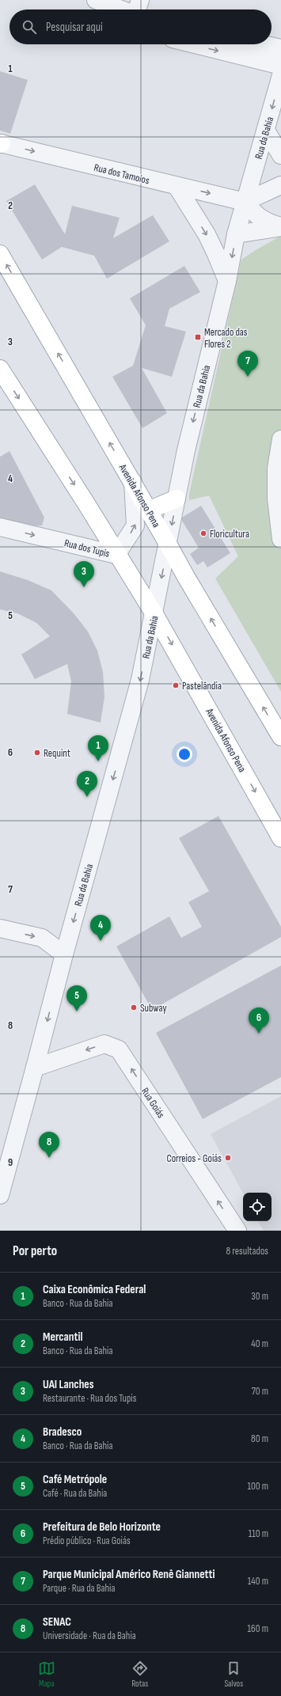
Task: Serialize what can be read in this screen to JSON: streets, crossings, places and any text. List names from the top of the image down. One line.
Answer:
{"streets":{"main road":["Avenida Afonso Pena"],"street":["Rua da Bahia","Rua dos Tamoios","Rua dos Tupis","Rua Goiás"]},"crossings":[["Rua da Bahia","Rua dos Tamoios"],["Rua da Bahia","Avenida Afonso Pena"],["Rua da Bahia","Rua Goiás"],["Avenida Afonso Pena","Rua dos Tupis"]],"one_way":["Rua da Bahia","Rua Goiás"],"places":{"transit":["Mercado das Flores 2"],"other":["Floricultura","Pastelândia","Requint","Subway","Correios - Goiás"]},"page":{"search":"Pesquisar aqui","pins":["7","3","1","2","4","5","6","8"],"heading":["Por perto","8 resultados"],"list":[{"mark":"1","name":"Caixa Econômica Federal","note":"Banco · Rua da Bahia","value":"30 m"},{"mark":"2","name":"Mercantil","note":"Banco · Rua da Bahia","value":"40 m"},{"mark":"3","name":"UAI Lanches","note":"Restaurante · Rua dos Tupis","value":"70 m"},{"mark":"4","name":"Bradesco","note":"Banco · Rua da Bahia","value":"80 m"},{"mark":"5","name":"Café Metrópole","note":"Café · Rua da Bahia","value":"100 m"},{"mark":"6","name":"Prefeitura de Belo Horizonte","note":"Prédio público · Rua Goiás","value":"110 m"},{"mark":"7","name":"Parque Municipal Américo Renê Giannetti","note":"Parque · Rua da Bahia","value":"140 m"},{"mark":"8","name":"SENAC","note":"Universidade · Rua da Bahia","value":"160 m"}],"nav":["Mapa","Rotas","Salvos"]},"grid":{"rows":["1","2","3","4","5","6","7","8","9"]}}
